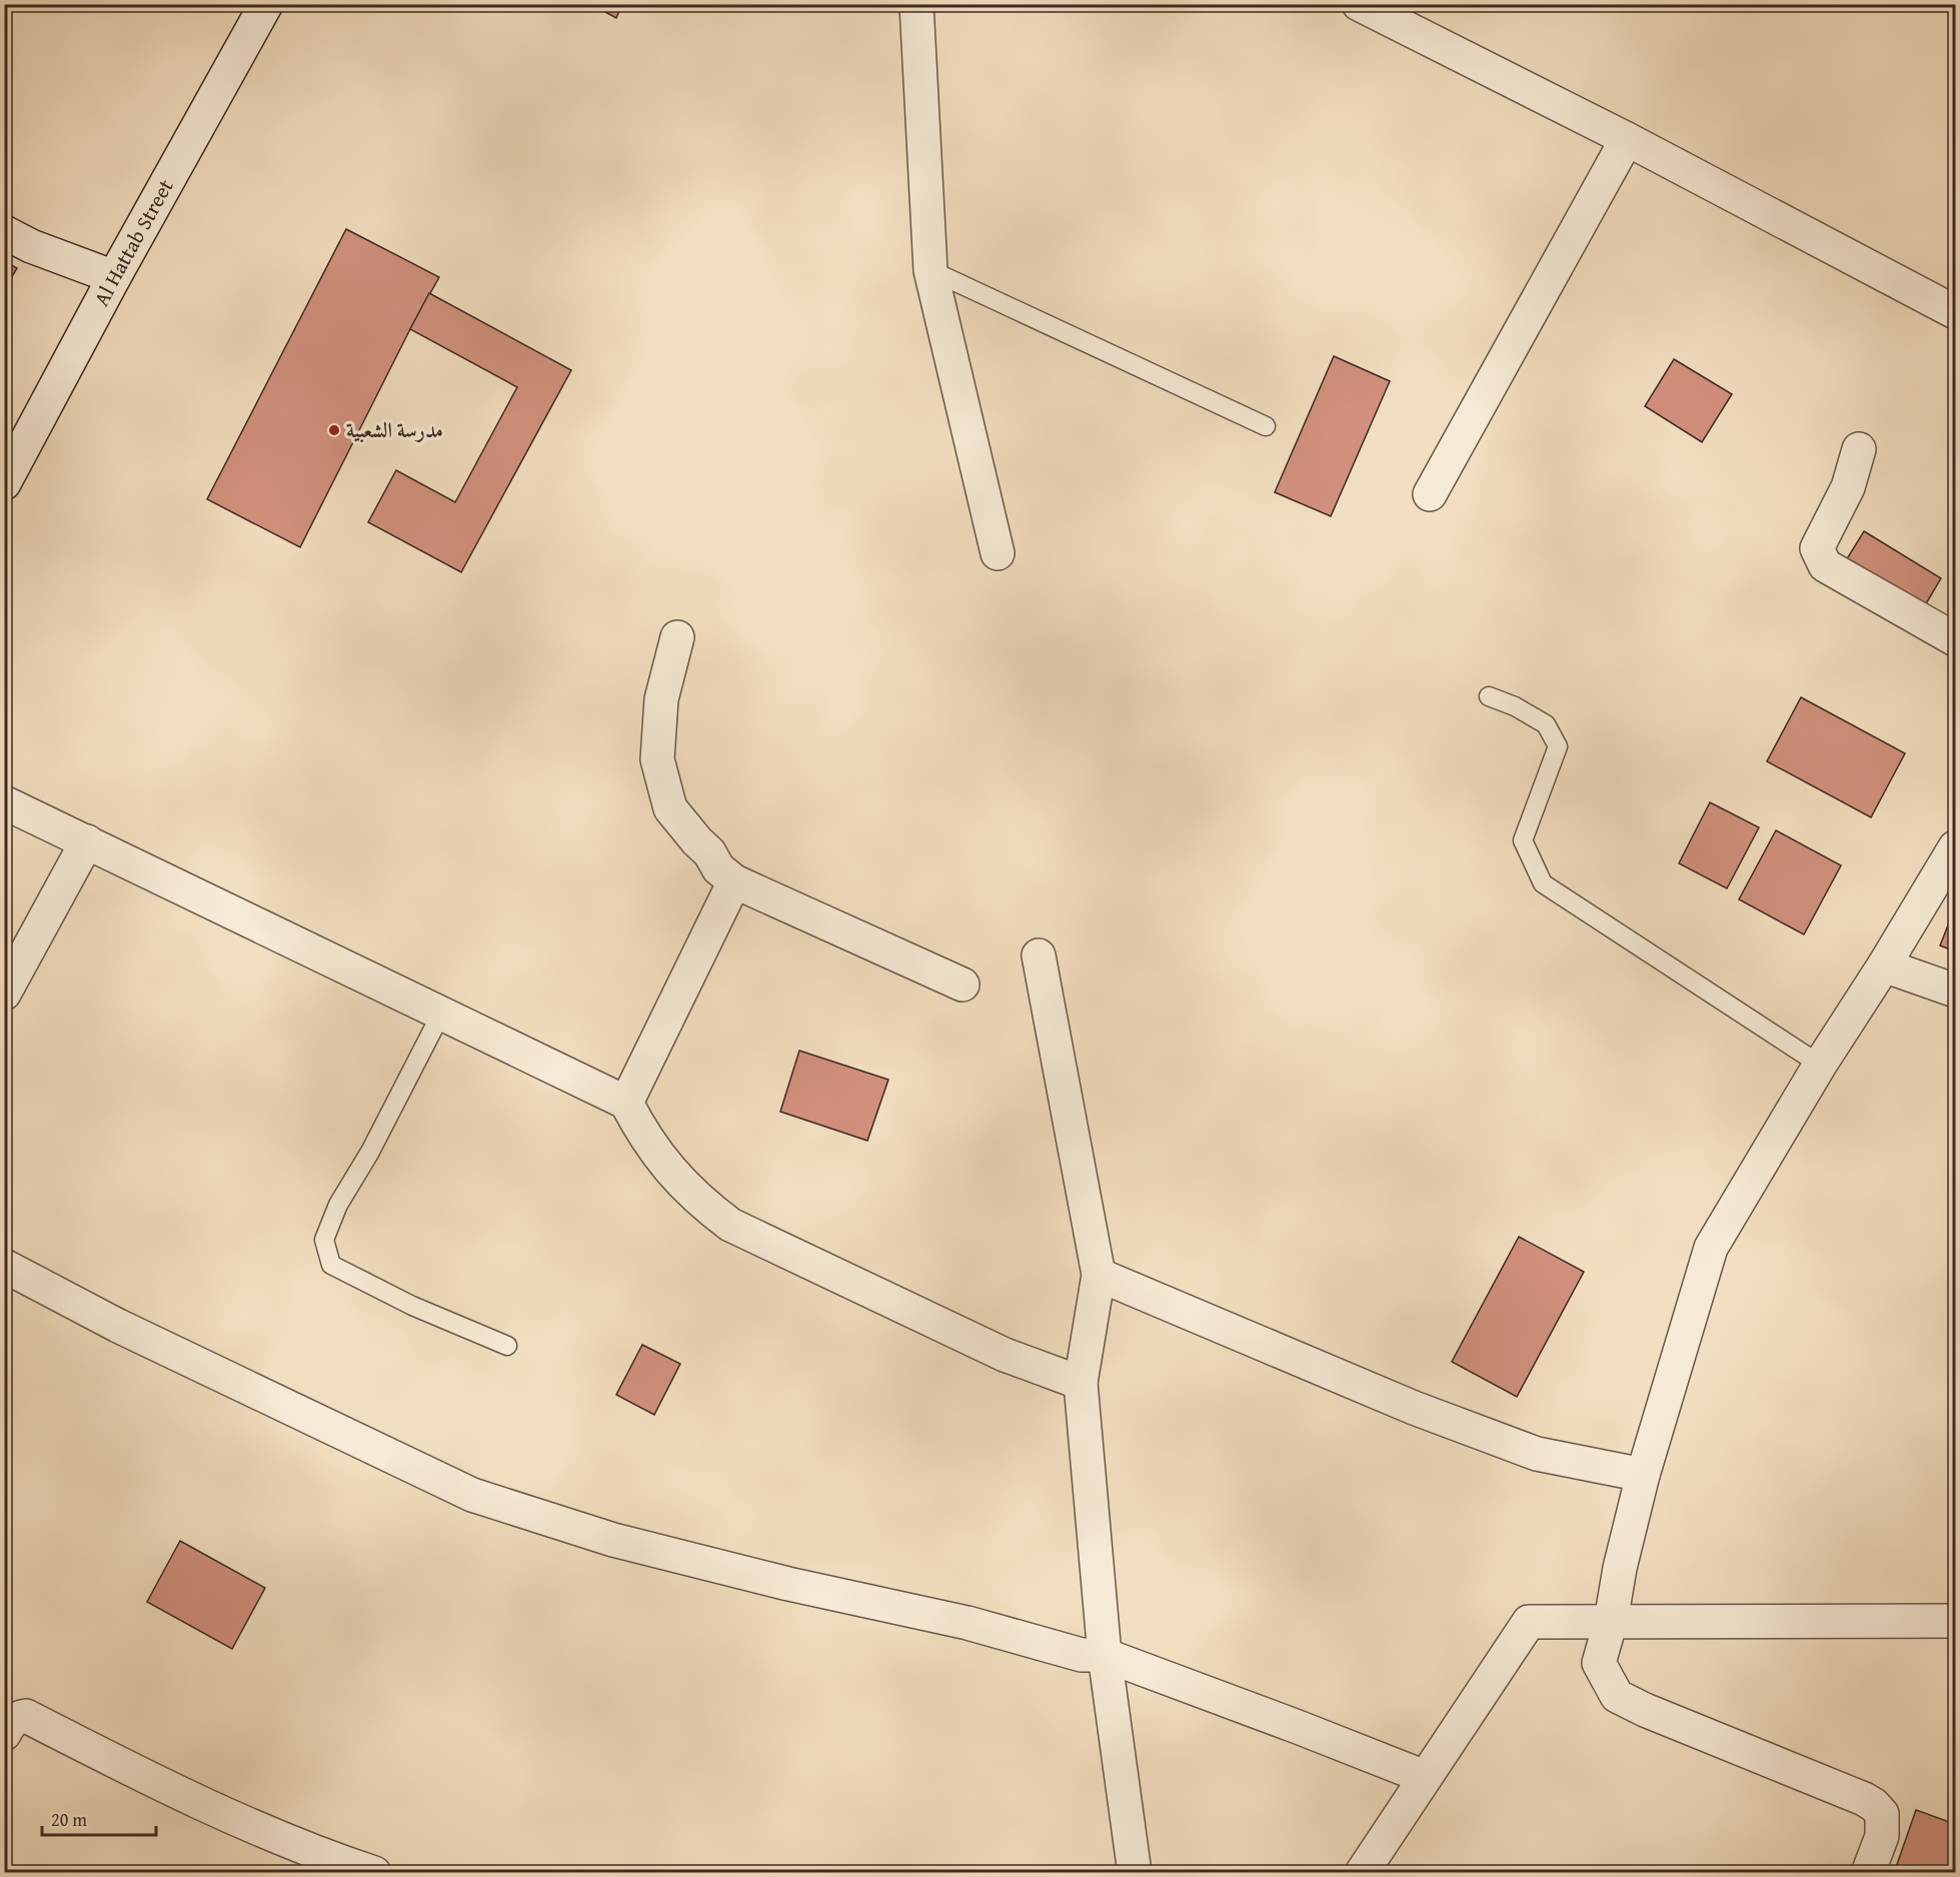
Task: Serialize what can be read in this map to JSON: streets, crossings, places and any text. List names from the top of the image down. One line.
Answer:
{"streets":{"street":["Al Hattab Street"]},"places":["مدرسة الشعبية"],"scale_bar":"20 m"}
